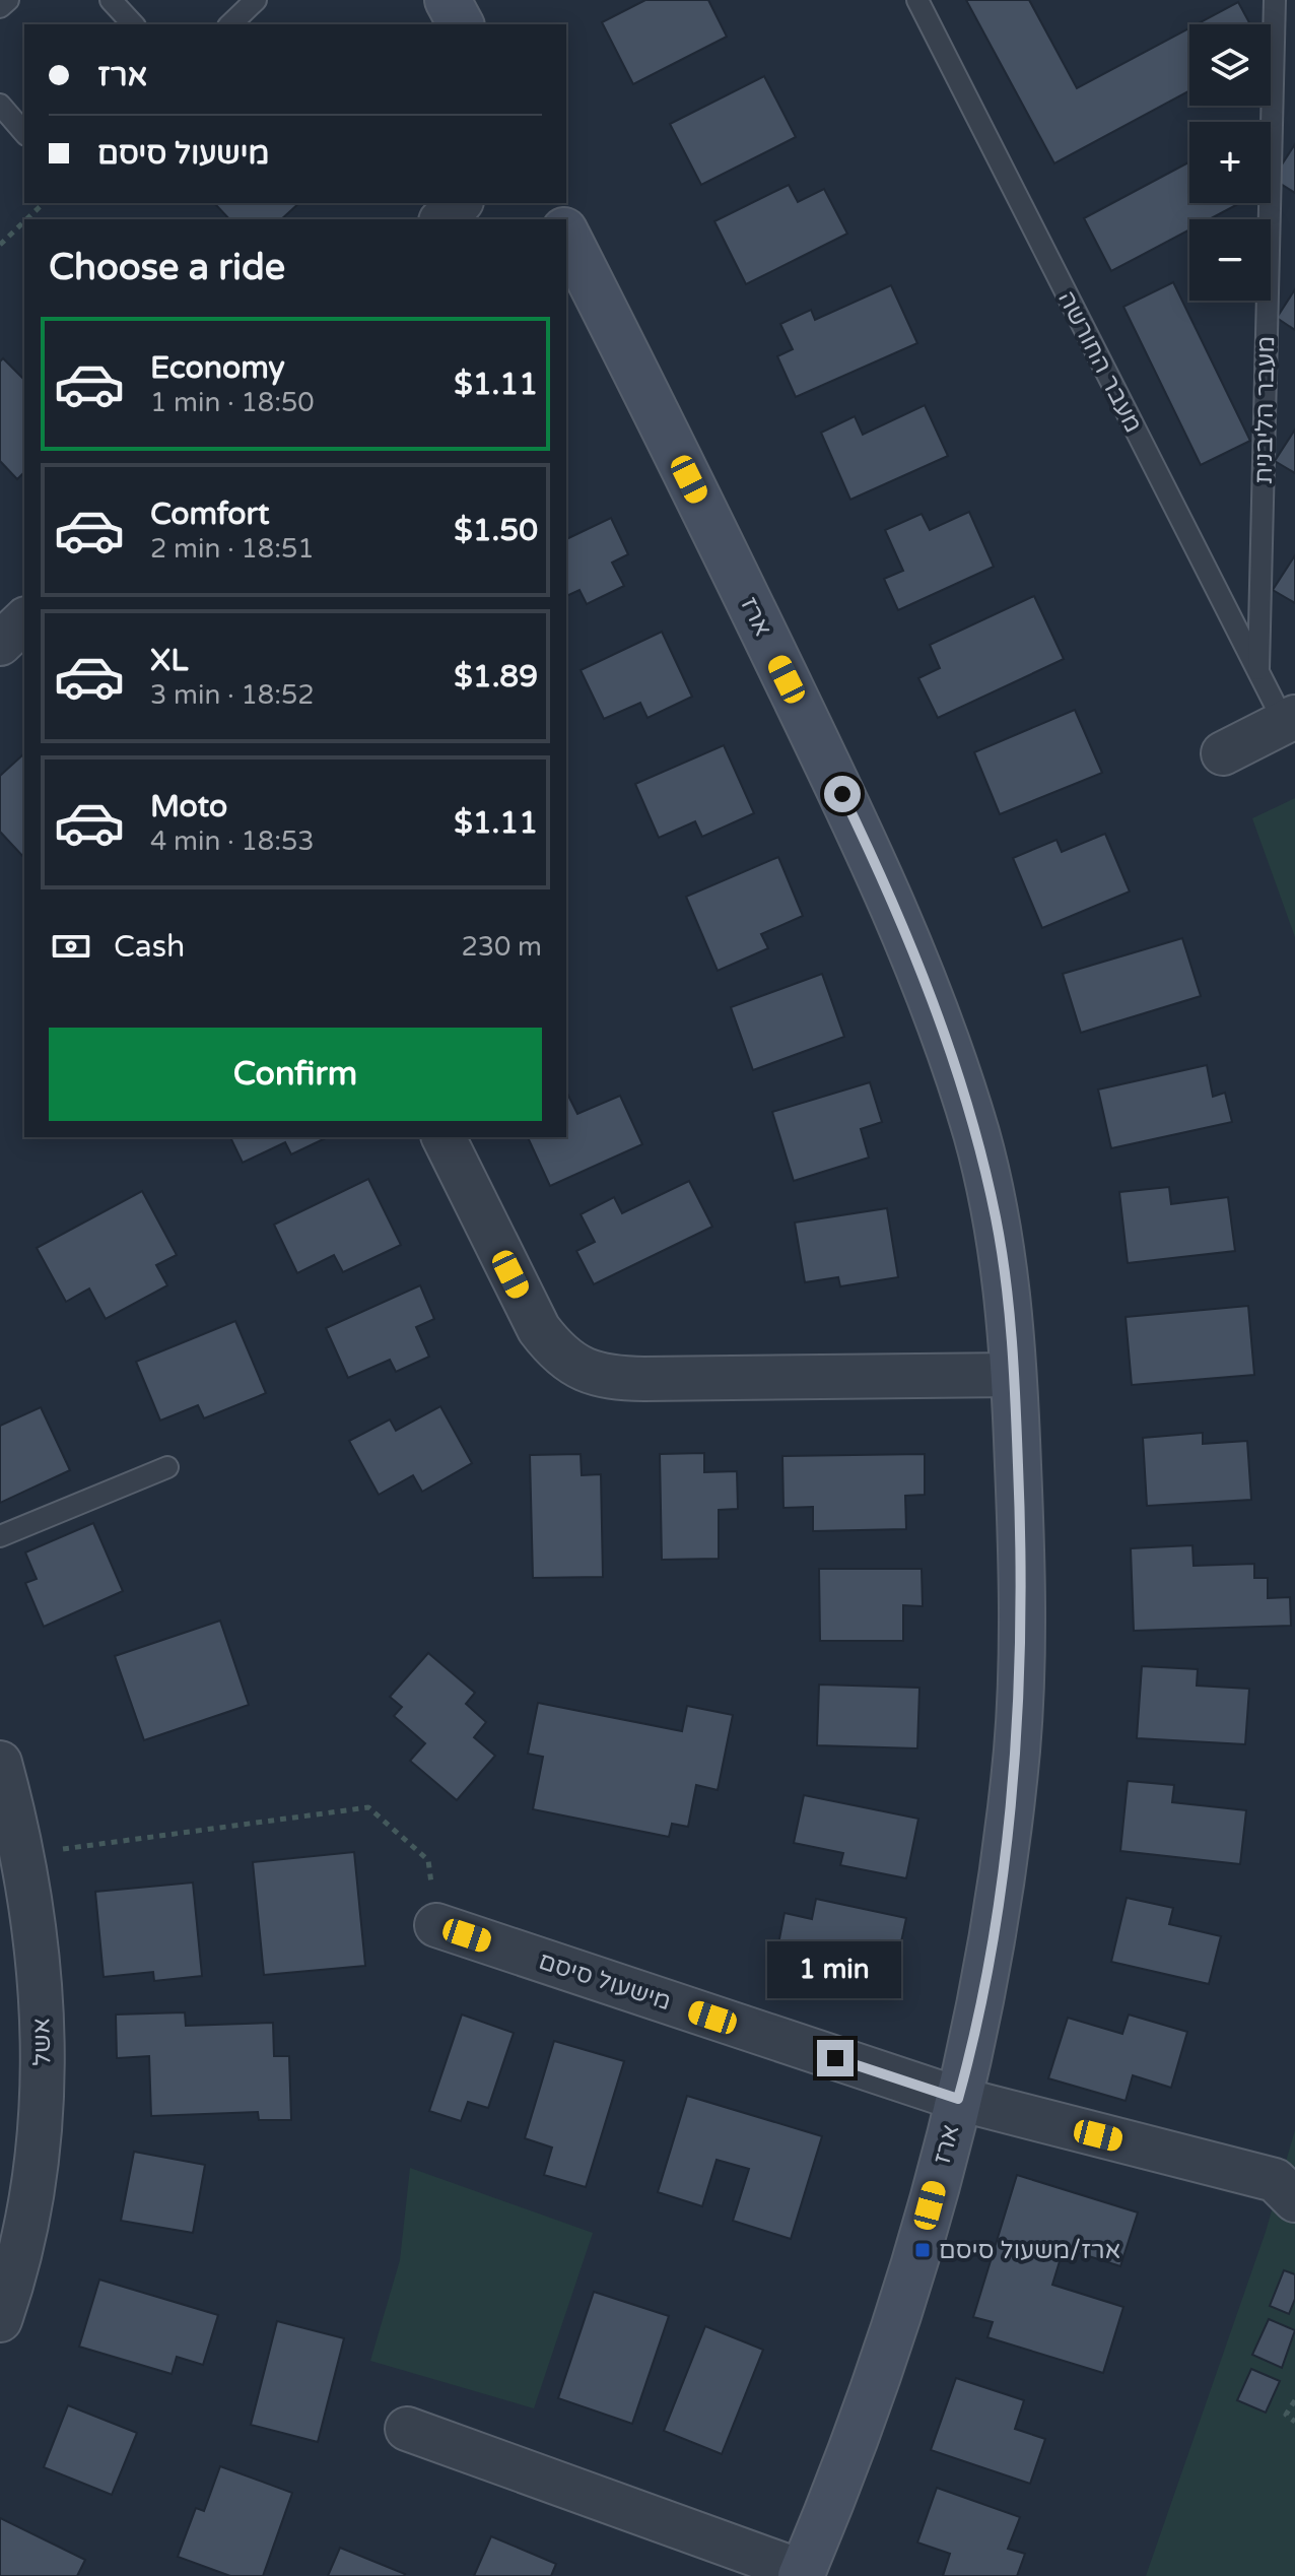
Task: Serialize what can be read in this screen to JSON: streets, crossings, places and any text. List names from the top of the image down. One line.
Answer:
{"streets":{"street":["ארז","מישעול סיסם","אשל"],"lane":["מעבר החורשה","מעבר הליבנית"]},"crossings":[["מעבר החורשה","מעבר הליבנית"],["ארז","מישעול סיסם"]],"places":{"transit":["ארז/משעול סיסם"]},"page":{"map_buttons":["+","−"],"banner":["ארז","מישעול סיסם"],"heading":"Choose a ride","list":[{"name":"Economy","note":"1 min · 18:50","value":"$1.11"},{"name":"Comfort","note":"2 min · 18:51","value":"$1.50"},{"name":"XL","note":"3 min · 18:52","value":"$1.89"},{"name":"Moto","note":"4 min · 18:53","value":"$1.11"}],"pay":["Cash","230 m"],"buttons":"Confirm","bubble":"1 min"}}
